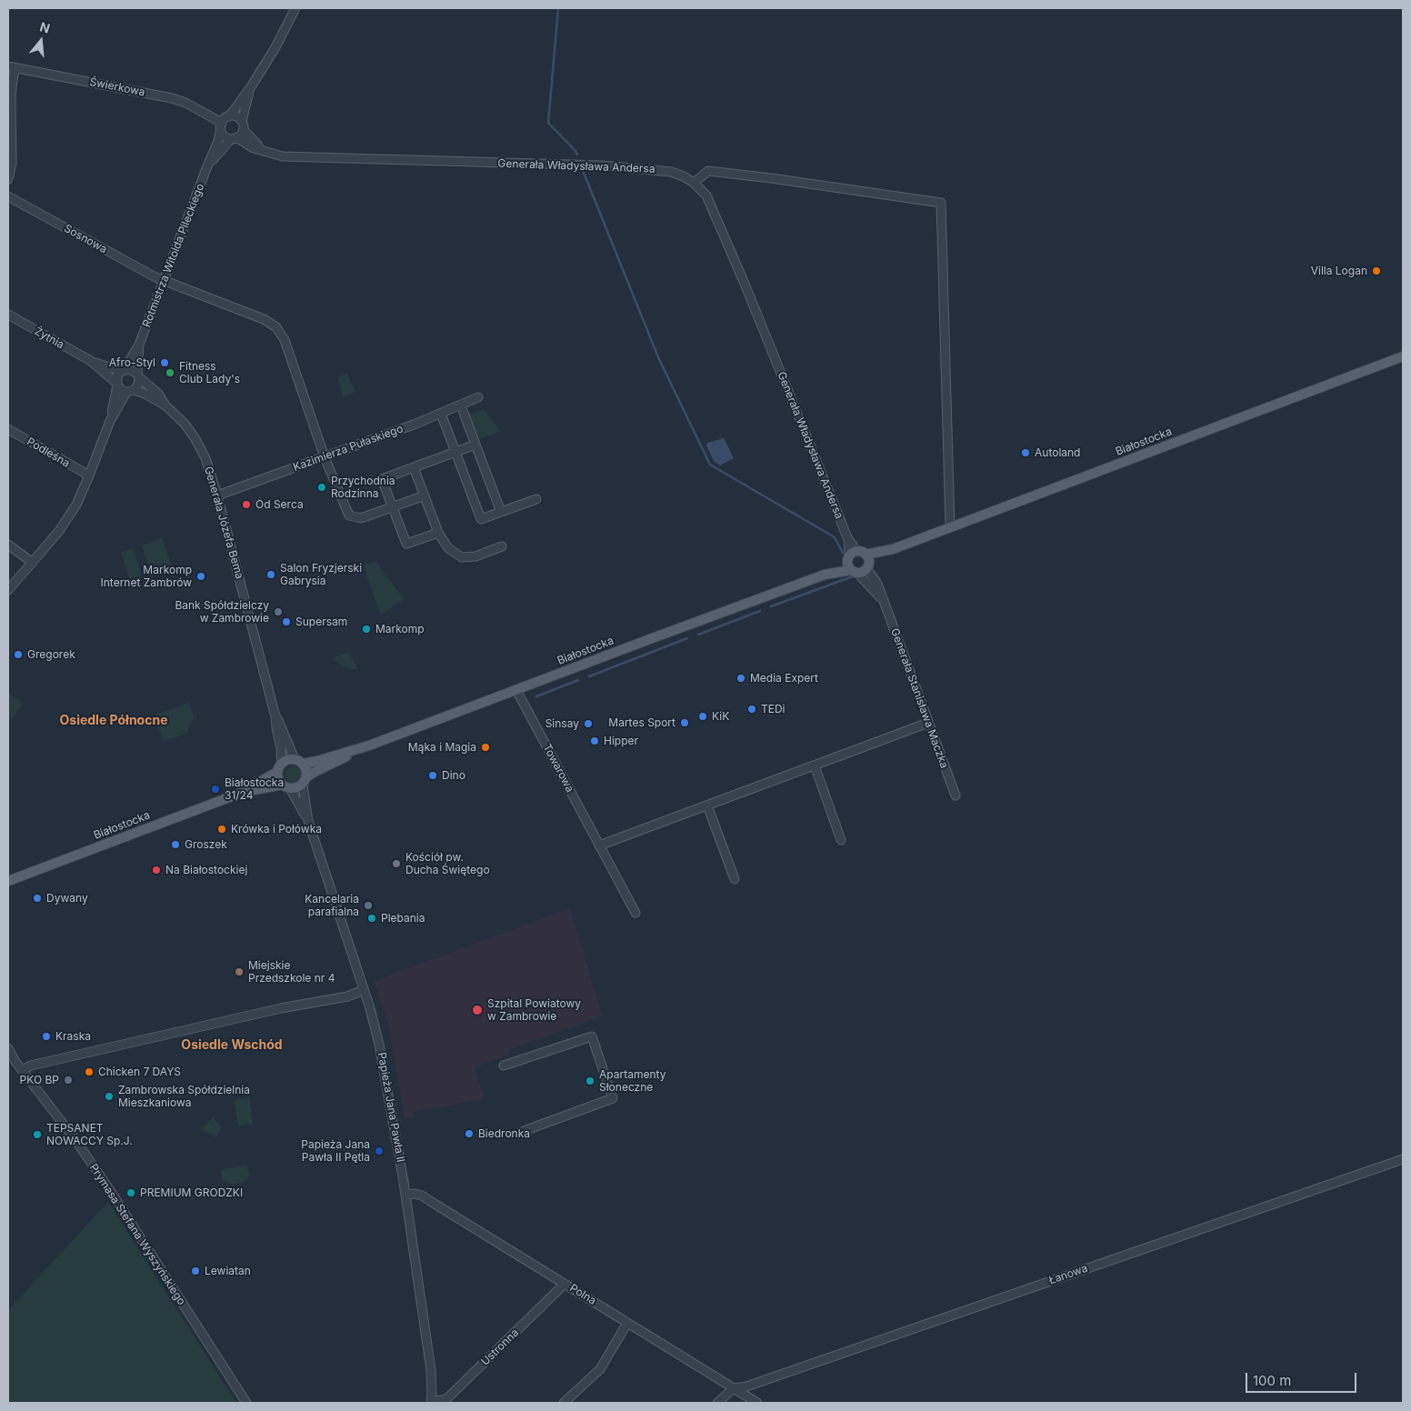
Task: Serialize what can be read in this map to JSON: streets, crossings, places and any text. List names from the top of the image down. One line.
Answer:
{"streets":{"main road":["Białostocka"],"street":["Świerkowa","Generała Władysława Andersa","Sosnowa","Rotmistrza Witolda Pileckiego","Żytnia","Kazimierza Pułaskiego","Podleśna","Generała Józefa Bema","Generała Stanisława Maczka","Towarowa","Papieża Jana Pawła II","Prymasa Stefana Wyszyńskiego","Łanowa","Polna","Ustronna"]},"crossings":[["Świerkowa","Generała Władysława Andersa"],["Świerkowa","Rotmistrza Witolda Pileckiego"],["Generała Władysława Andersa","Rotmistrza Witolda Pileckiego"],["Generała Władysława Andersa","Białostocka"],["Sosnowa","Rotmistrza Witolda Pileckiego"],["Sosnowa","Kazimierza Pułaskiego"],["Rotmistrza Witolda Pileckiego","Żytnia"],["Rotmistrza Witolda Pileckiego","Generała Józefa Bema"],["Żytnia","Generała Józefa Bema"],["Białostocka","Generała Józefa Bema"],["Białostocka","Generała Stanisława Maczka"],["Białostocka","Towarowa"],["Białostocka","Papieża Jana Pawła II"],["Kazimierza Pułaskiego","Generała Józefa Bema"],["Generała Józefa Bema","Papieża Jana Pawła II"],["Papieża Jana Pawła II","Polna"],["Papieża Jana Pawła II","Ustronna"],["Łanowa","Polna"],["Polna","Ustronna"]],"districts":["Osiedle Północne","Osiedle Wschód"],"places":["Villa Logan","Afro-Styl","Fitness Club Lady's","Autoland","Przychodnia Rodzinna","Od Serca","Salon Fryzjerski Gabrysia","Markomp Internet Zambrów","Bank Spółdzielczy w Zambrowie","Supersam","Markomp","Gregorek","Media Expert","TEDi","KiK","Martes Sport","Sinsay","Hipper","Mąka i Magia","Dino","Białostocka 31/24","Krówka i Połówka","Groszek","Kościół pw. Ducha Świętego","Na Białostockiej","Dywany","Kancelaria parafialna","Plebania","Miejskie Przedszkole nr 4","Szpital Powiatowy w Zambrowie","Kraska","Chicken 7 DAYS","PKO BP","Apartamenty Słoneczne","Zambrowska Spółdzielnia Mieszkaniowa","Biedronka","TEPSANET NOWACCY Sp.J.","Papieża Jana Pawła II Pętla","PREMIUM GRODZKI","Lewiatan"],"scale_bar":"100 m","north":"top"}
